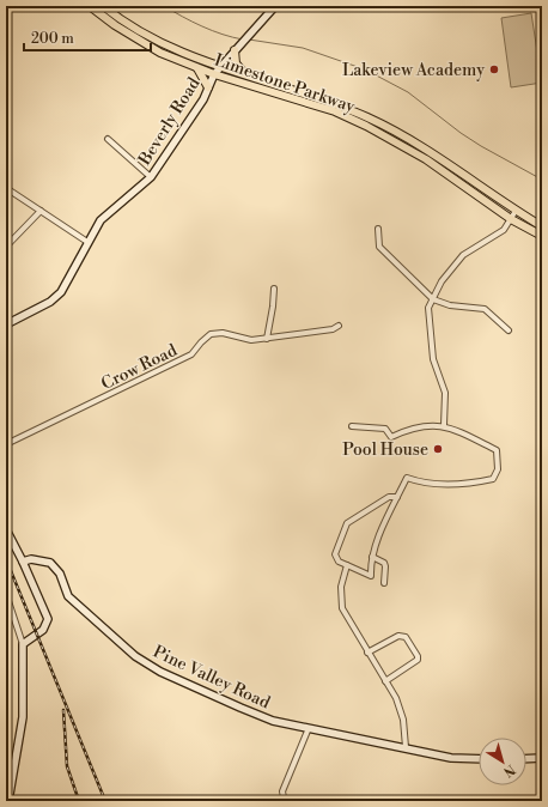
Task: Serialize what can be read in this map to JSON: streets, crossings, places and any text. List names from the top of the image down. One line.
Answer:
{"streets":{"main road":["Limestone Parkway"],"street":["Beverly Road","Crow Road","Pine Valley Road"]},"crossings":[["Limestone Parkway","Beverly Road"]],"places":["Lakeview Academy","Pool House"],"scale_bar":"200 m","north":"bottom right"}
